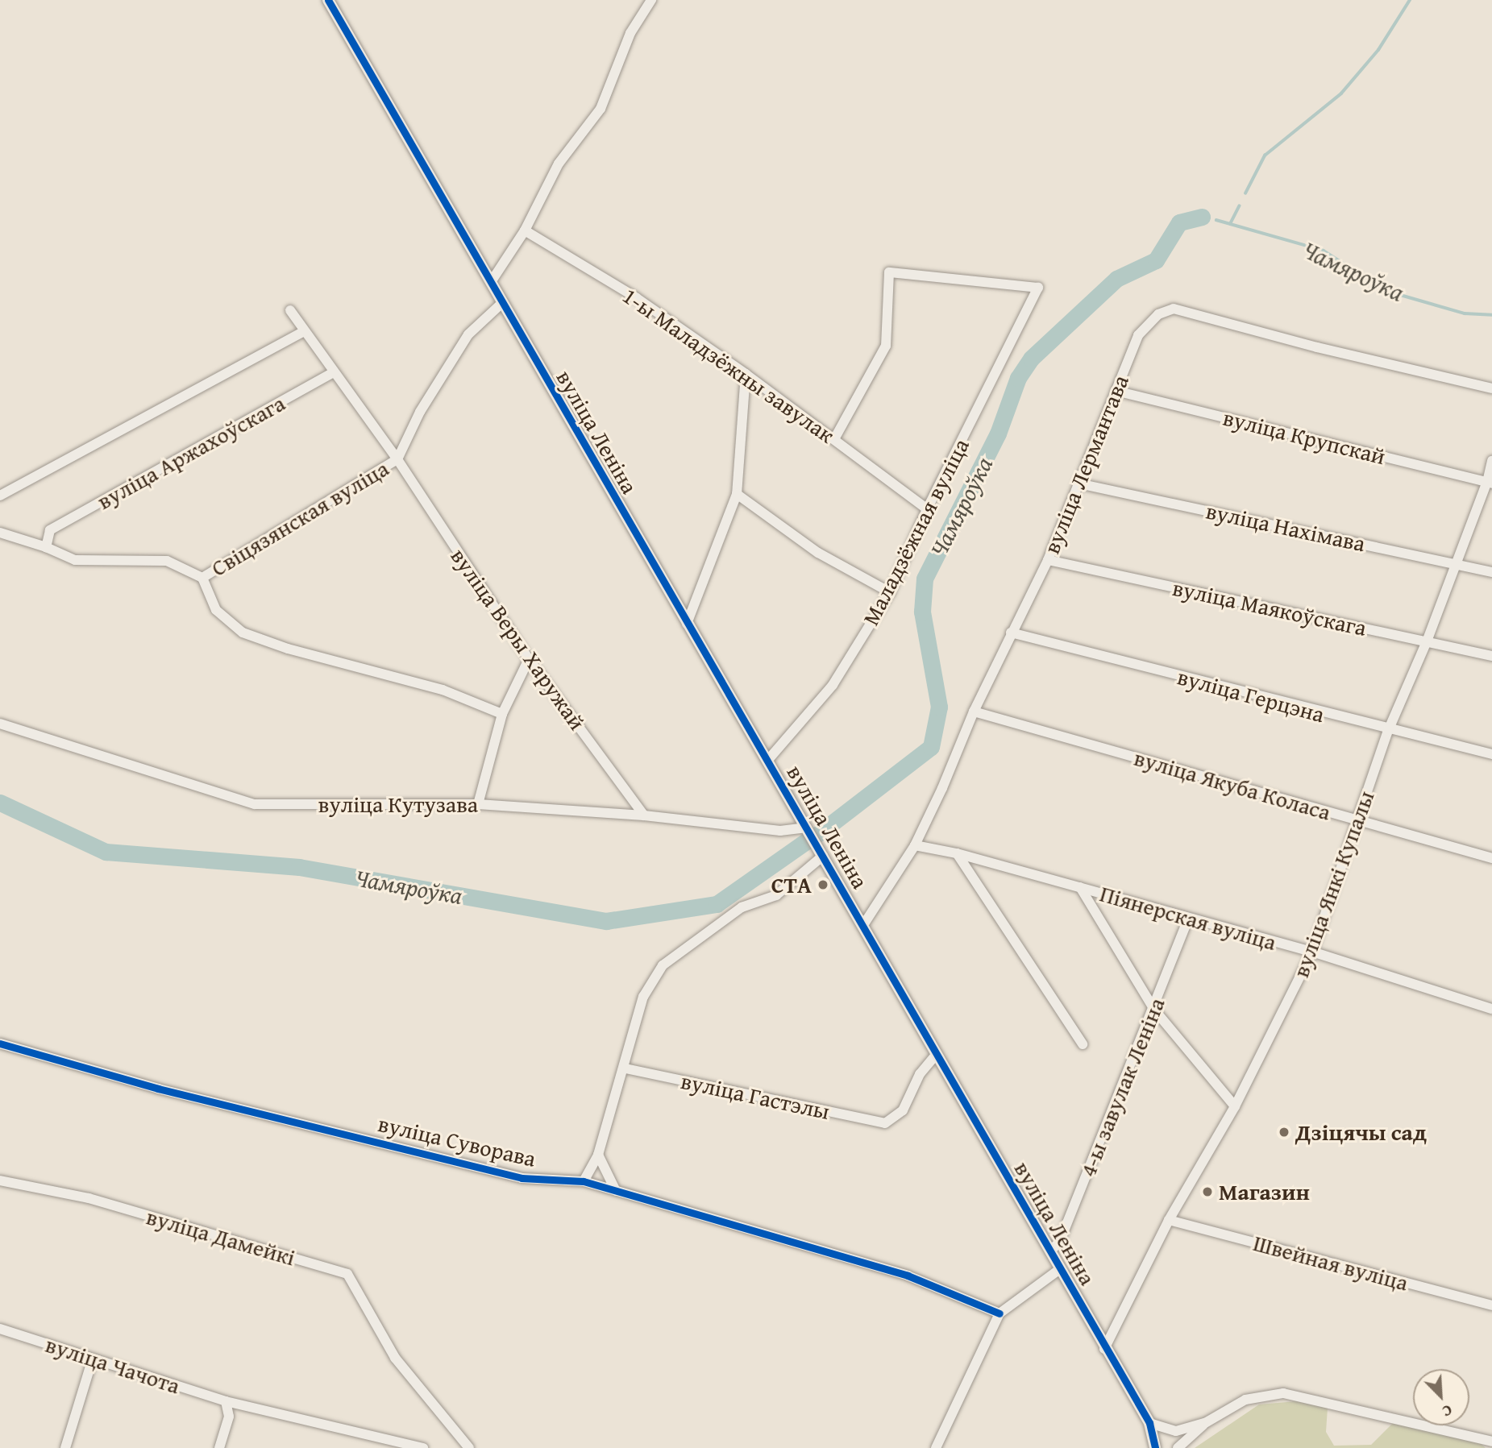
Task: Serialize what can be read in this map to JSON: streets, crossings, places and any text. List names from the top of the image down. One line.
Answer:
{"streets":{"main road":["вуліца Леніна"],"street":["1-ы Маладзёжны завулак","вуліца Крупскай","вуліца Аржахоўскага","вуліца Лермантава","Свіцязянская вуліца","вуліца Нахімава","Маладзёжная вуліца","вуліца Маякоўскага","вуліца Веры Харужай","вуліца Герцэна","вуліца Якуба Коласа","вуліца Кутузава","вуліца Янкі Купалы","Піянерская вуліца","4-ы завулак Леніна","вуліца Гастэлы","вуліца Суворава","вуліца Дамейкі","Швейная вуліца","вуліца Чачота"]},"crossings":[["1-ы Маладзёжны завулак","Маладзёжная вуліца"],["вуліца Леніна","вуліца Лермантава"],["вуліца Леніна","Маладзёжная вуліца"],["вуліца Леніна","вуліца Кутузава"],["вуліца Леніна","вуліца Янкі Купалы"],["вуліца Леніна","4-ы завулак Леніна"],["вуліца Леніна","вуліца Гастэлы"],["вуліца Крупскай","вуліца Лермантава"],["вуліца Крупскай","вуліца Янкі Купалы"],["вуліца Аржахоўскага","вуліца Веры Харужай"],["вуліца Лермантава","вуліца Нахімава"],["вуліца Лермантава","вуліца Маякоўскага"],["вуліца Лермантава","вуліца Герцэна"],["вуліца Лермантава","вуліца Якуба Коласа"],["вуліца Лермантава","Піянерская вуліца"],["Свіцязянская вуліца","вуліца Веры Харужай"],["вуліца Нахімава","вуліца Янкі Купалы"],["вуліца Маякоўскага","вуліца Янкі Купалы"],["вуліца Веры Харужай","вуліца Кутузава"],["вуліца Герцэна","вуліца Янкі Купалы"],["вуліца Якуба Коласа","вуліца Янкі Купалы"],["вуліца Янкі Купалы","Піянерская вуліца"],["вуліца Янкі Купалы","Швейная вуліца"],["Піянерская вуліца","4-ы завулак Леніна"]],"water":["Чамяроўка"],"places":["СТА","Дзіцячы сад","Магазин"],"north":"bottom right"}
